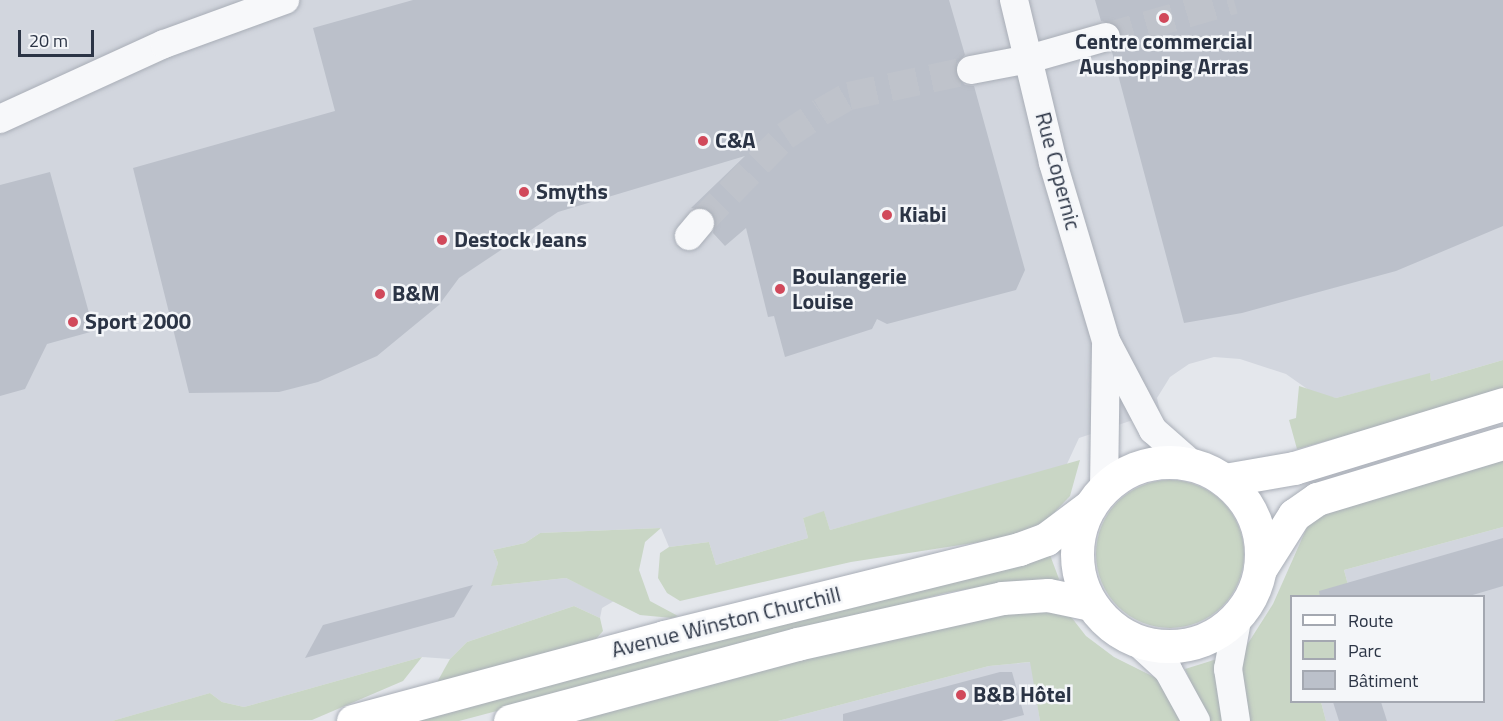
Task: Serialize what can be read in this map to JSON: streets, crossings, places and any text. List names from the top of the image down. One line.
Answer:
{"streets":{"main road":["Avenue Winston Churchill"],"street":["Rue Copernic"]},"places":["Centre commercial Aushopping Arras","C&A","Smyths","Kiabi","Destock Jeans","Boulangerie Louise","B&M","Sport 2000","B&B Hôtel"],"legend":["Route","Parc","Bâtiment"],"scale_bar":"20 m"}
